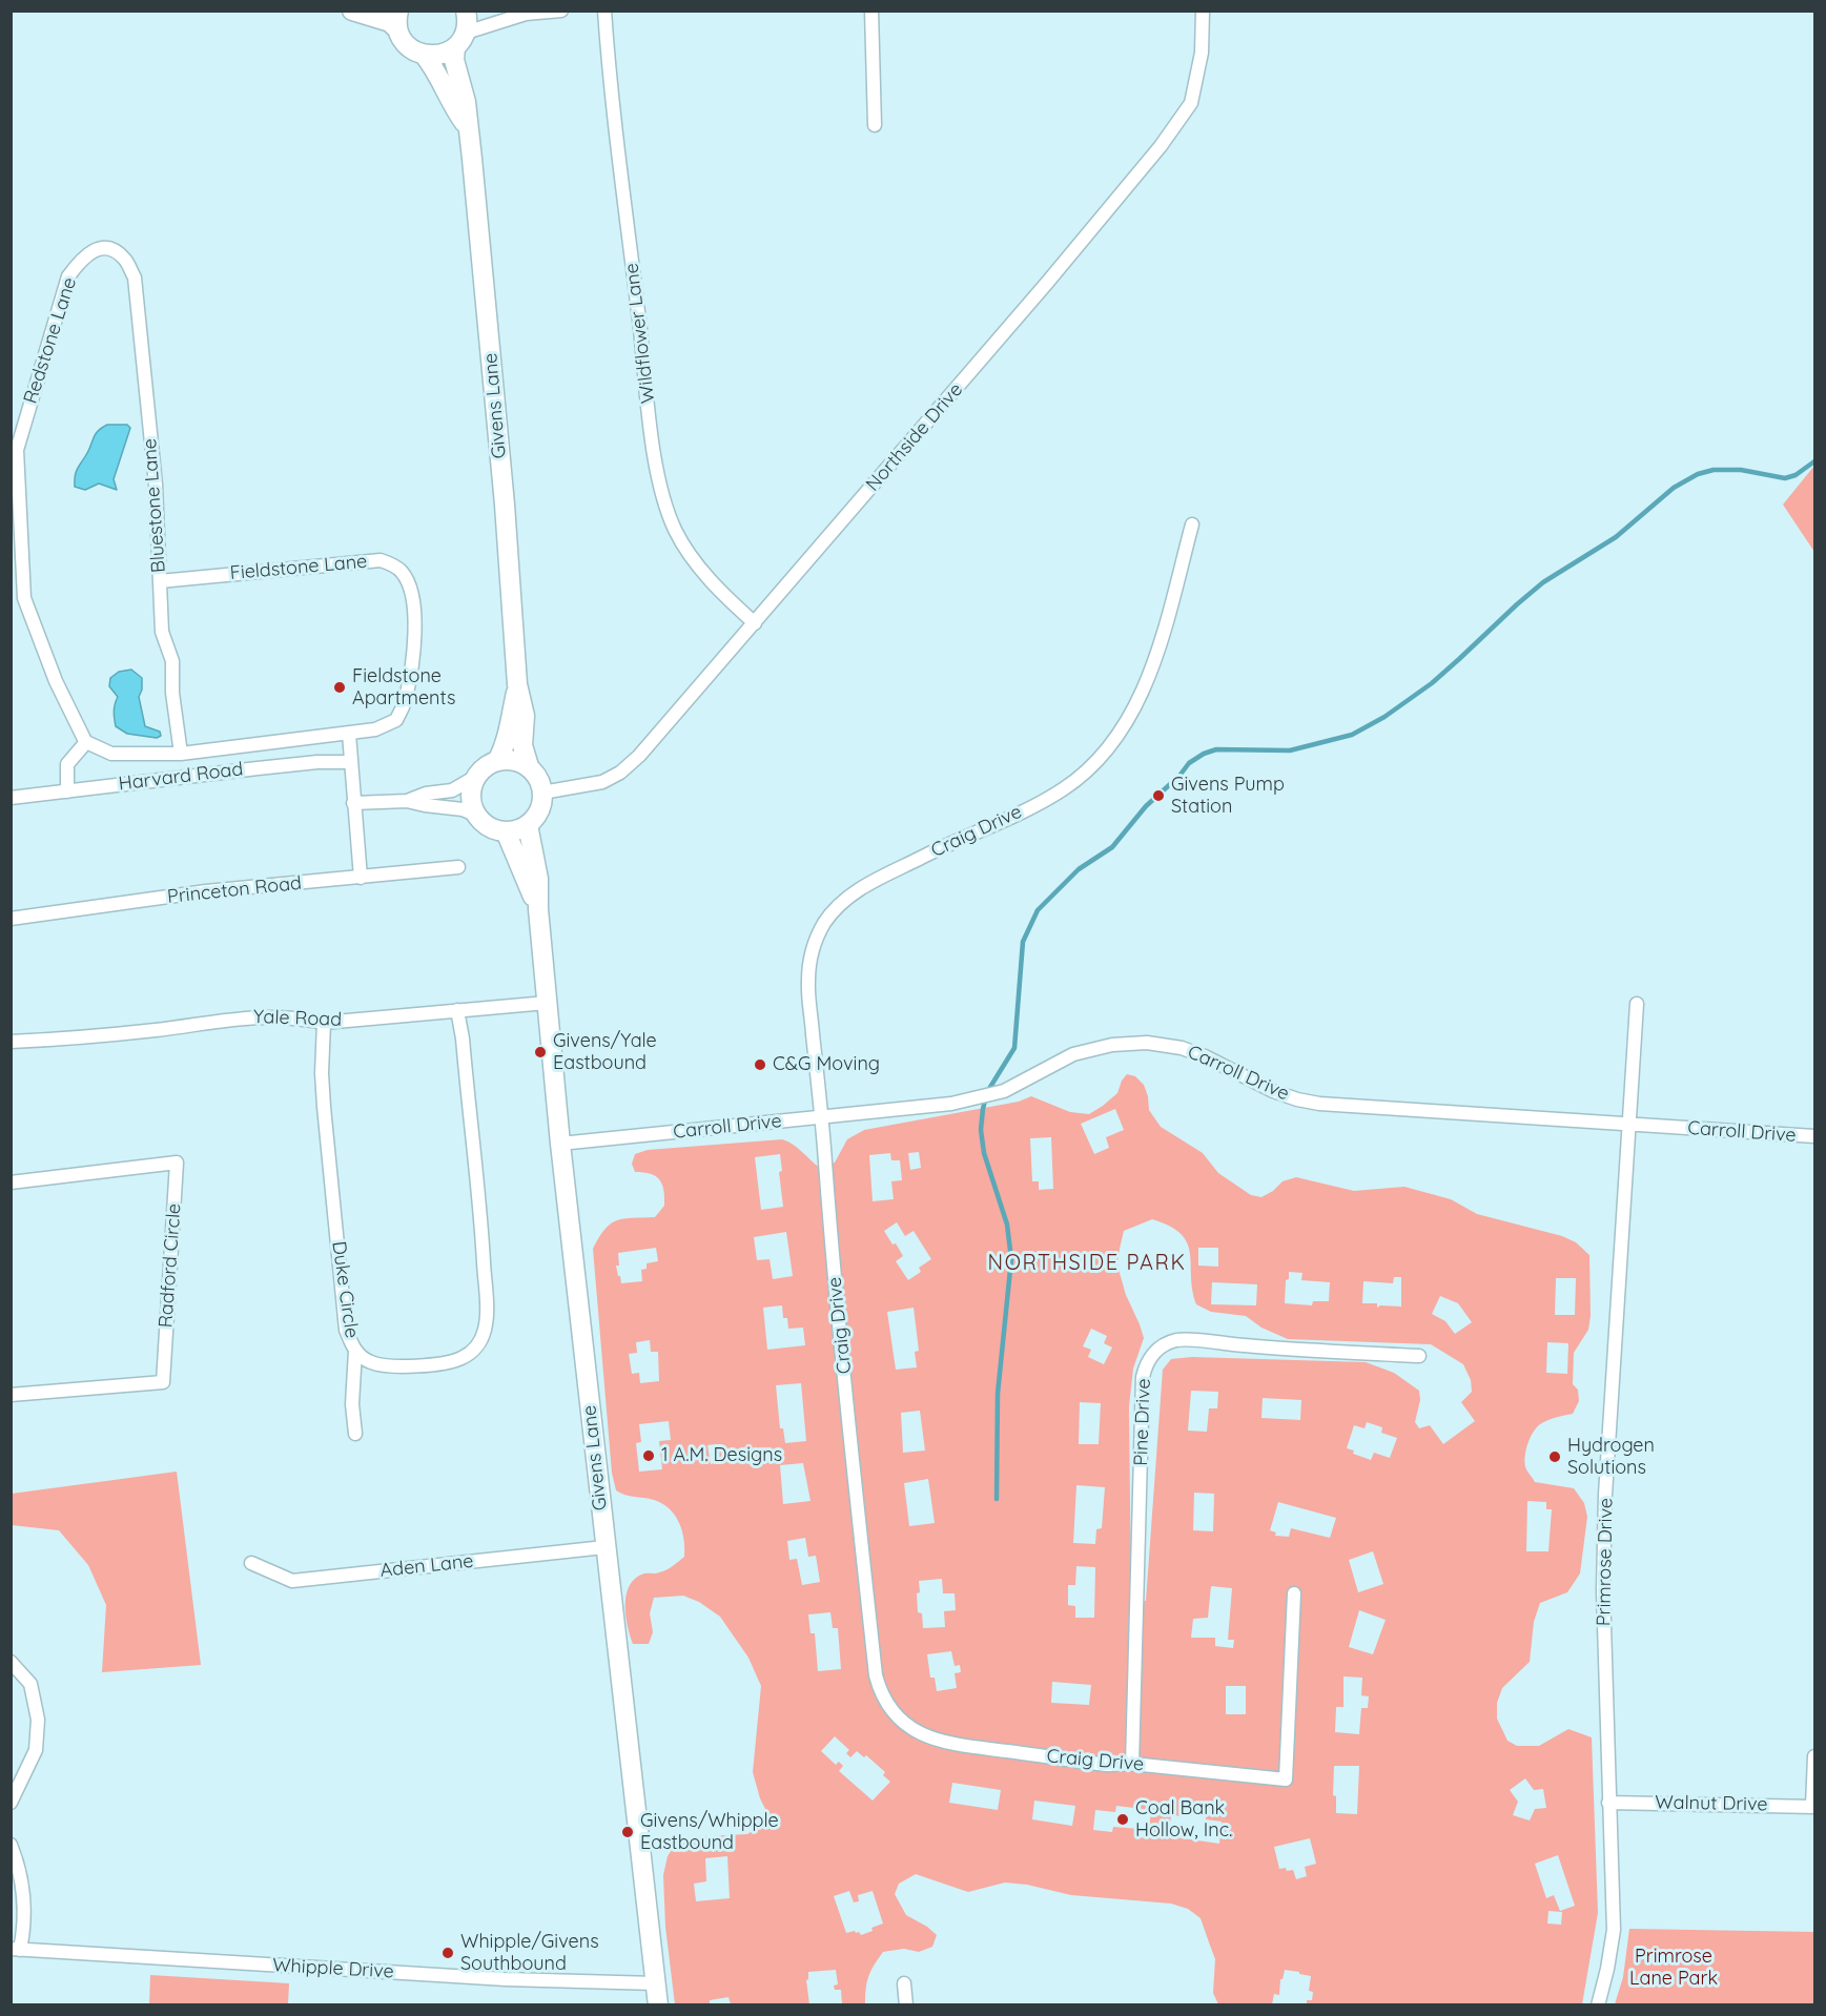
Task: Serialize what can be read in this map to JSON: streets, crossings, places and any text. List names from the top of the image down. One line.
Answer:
{"streets":{"street":["Wildflower Lane","Redstone Lane","Givens Lane","Northside Drive","Bluestone Lane","Fieldstone Lane","Harvard Road","Craig Drive","Princeton Road","Yale Road","Carroll Drive","Radford Circle","Duke Circle","Pine Drive","Primrose Drive","Aden Lane","Walnut Drive","Whipple Drive"]},"crossings":[["Wildflower Lane","Northside Drive"],["Redstone Lane","Bluestone Lane"],["Givens Lane","Northside Drive"],["Givens Lane","Yale Road"],["Givens Lane","Carroll Drive"],["Givens Lane","Aden Lane"],["Givens Lane","Whipple Drive"],["Bluestone Lane","Fieldstone Lane"],["Craig Drive","Carroll Drive"],["Craig Drive","Pine Drive"],["Yale Road","Duke Circle"],["Carroll Drive","Primrose Drive"],["Primrose Drive","Walnut Drive"]],"districts":["NORTHSIDE PARK"],"parks":["Primrose Lane Park"],"places":["Fieldstone Apartments","Givens Pump Station","Givens/Yale Eastbound","C&G Moving","1 A.M. Designs","Hydrogen Solutions","Coal Bank Hollow, Inc.","Givens/Whipple Eastbound","Whipple/Givens Southbound"]}
